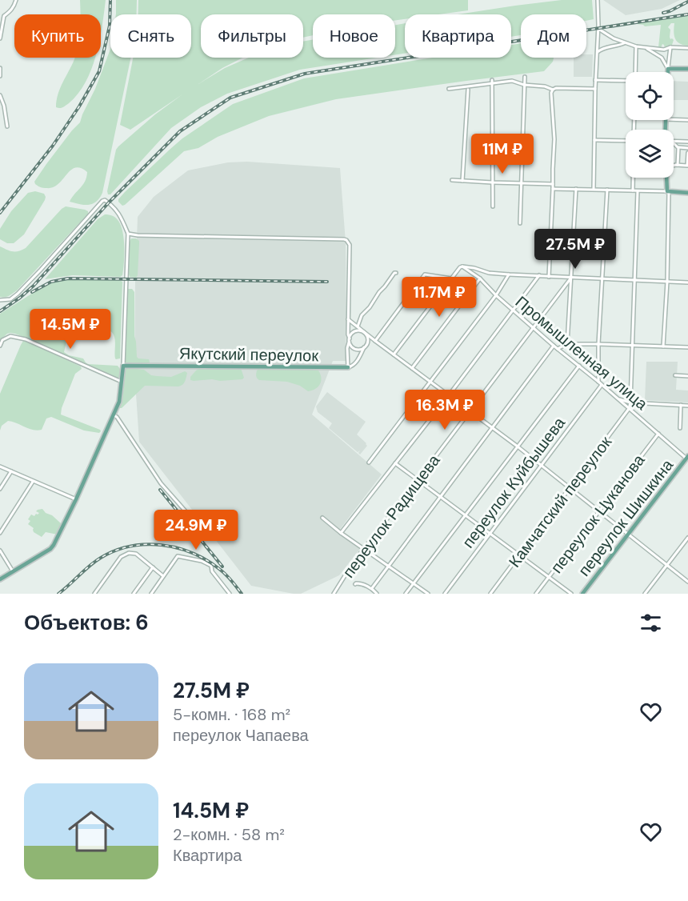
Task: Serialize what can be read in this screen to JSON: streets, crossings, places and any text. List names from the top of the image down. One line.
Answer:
{"streets":{"main road":["Якутский переулок","переулок Шишкина"],"street":["Промышленная улица","переулок Куйбышева","Камчатский переулок","переулок Цуканова","переулок Радищева"]},"crossings":[["Промышленная улица","переулок Куйбышева"],["Промышленная улица","Камчатский переулок"],["Промышленная улица","переулок Цуканова"],["Промышленная улица","переулок Радищева"],["Промышленная улица","переулок Шишкина"]],"page":{"chip":["Купить","Снять","Фильтры","Новое","Квартира","Дом"],"price":["11M ₽","27.5M ₽","11.7M ₽","14.5M ₽","16.3M ₽","24.9M ₽"],"heading":"Объектов: 6","list":[{"name":"27.5M ₽","note":"5-комн. · 168 m² · переулок Чапаева"},{"name":"14.5M ₽","note":"2-комн. · 58 m² · Квартира"}]}}
